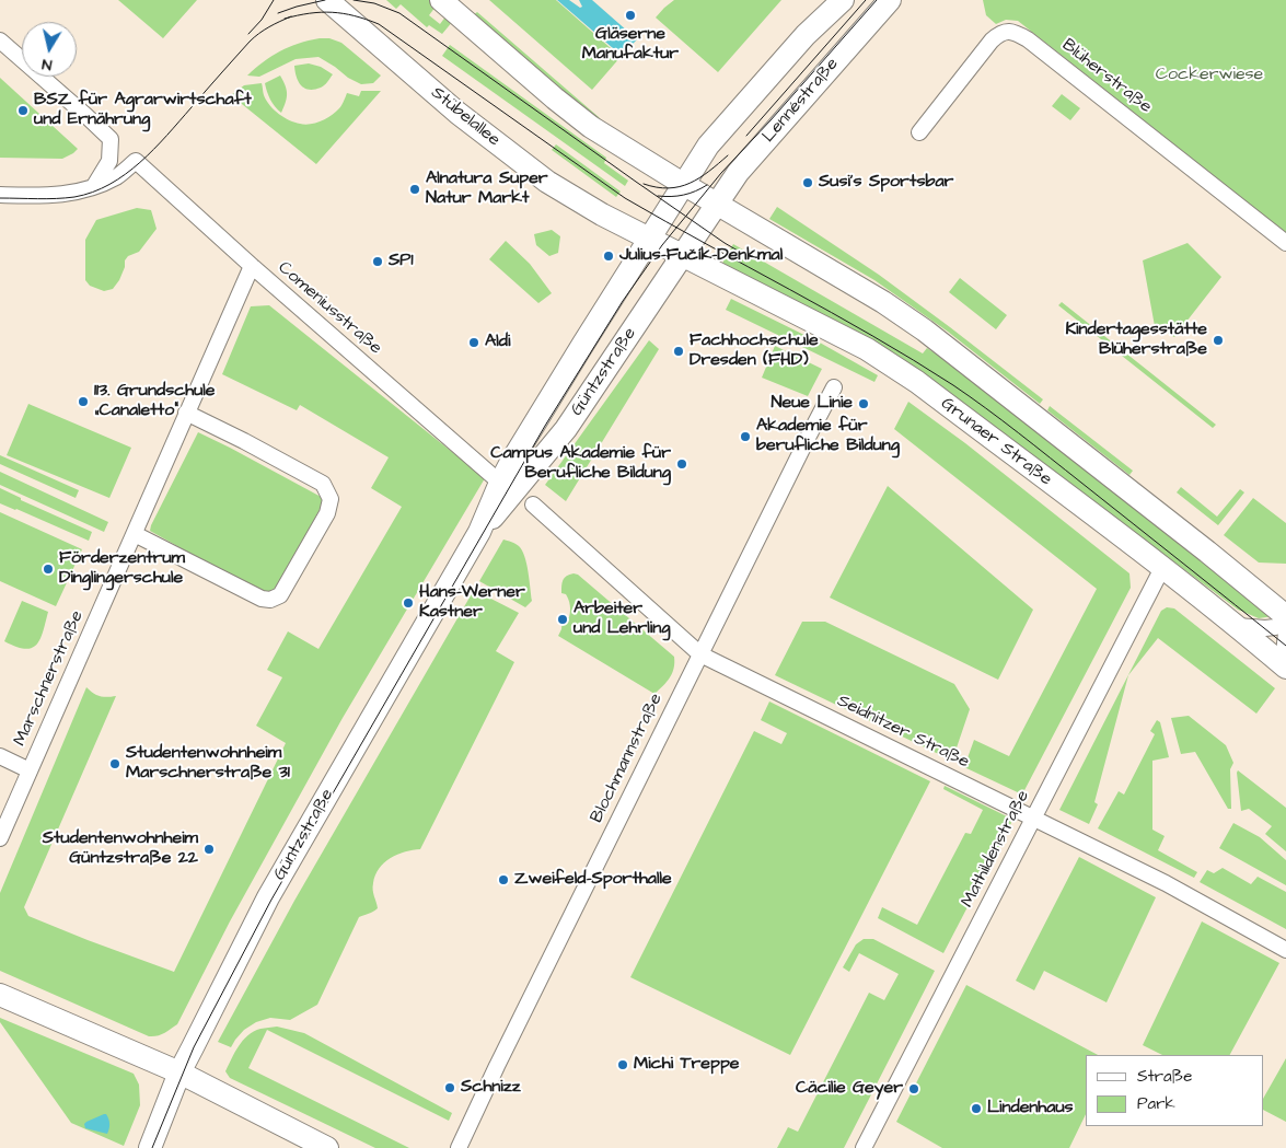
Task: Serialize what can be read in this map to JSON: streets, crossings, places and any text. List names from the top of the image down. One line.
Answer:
{"streets":{"main road":["Lennéstraße","Stübelallee","Güntzstraße","Grunaer Straße"],"street":["Blüherstraße","Comeniusstraße","Marschnerstraße","Seidnitzer Straße","Blochmannstraße","Mathildenstraße"]},"crossings":[["Lennéstraße","Güntzstraße"],["Stübelallee","Güntzstraße"],["Stübelallee","Grunaer Straße"],["Comeniusstraße","Güntzstraße"],["Comeniusstraße","Marschnerstraße"],["Güntzstraße","Grunaer Straße"],["Grunaer Straße","Mathildenstraße"],["Seidnitzer Straße","Blochmannstraße"],["Seidnitzer Straße","Mathildenstraße"]],"parks":["Cockerwiese"],"places":["Gläserne Manufaktur","BSZ für Agrarwirtschaft und Ernährung","Susi's Sportsbar","Alnatura Super Natur Markt","Julius-Fučík-Denkmal","SP1","Kindertagesstätte Blüherstraße","Aldi","Fachhochschule Dresden (FHD)","113. Grundschule „Canaletto“","Neue Linie","Akademie für berufliche Bildung","Campus Akademie für Berufliche Bildung","Förderzentrum Dinglingerschule","Hans-Werner Kastner","Arbeiter und Lehrling","Studentenwohnheim Marschnerstraße 31","Studentenwohnheim Güntzstraße 22","Zweifeld-Sporthalle","Michi Treppe","Schnizz","Cäcilie Geyer","Lindenhaus"],"legend":["Straße","Park"],"north":"bottom"}
